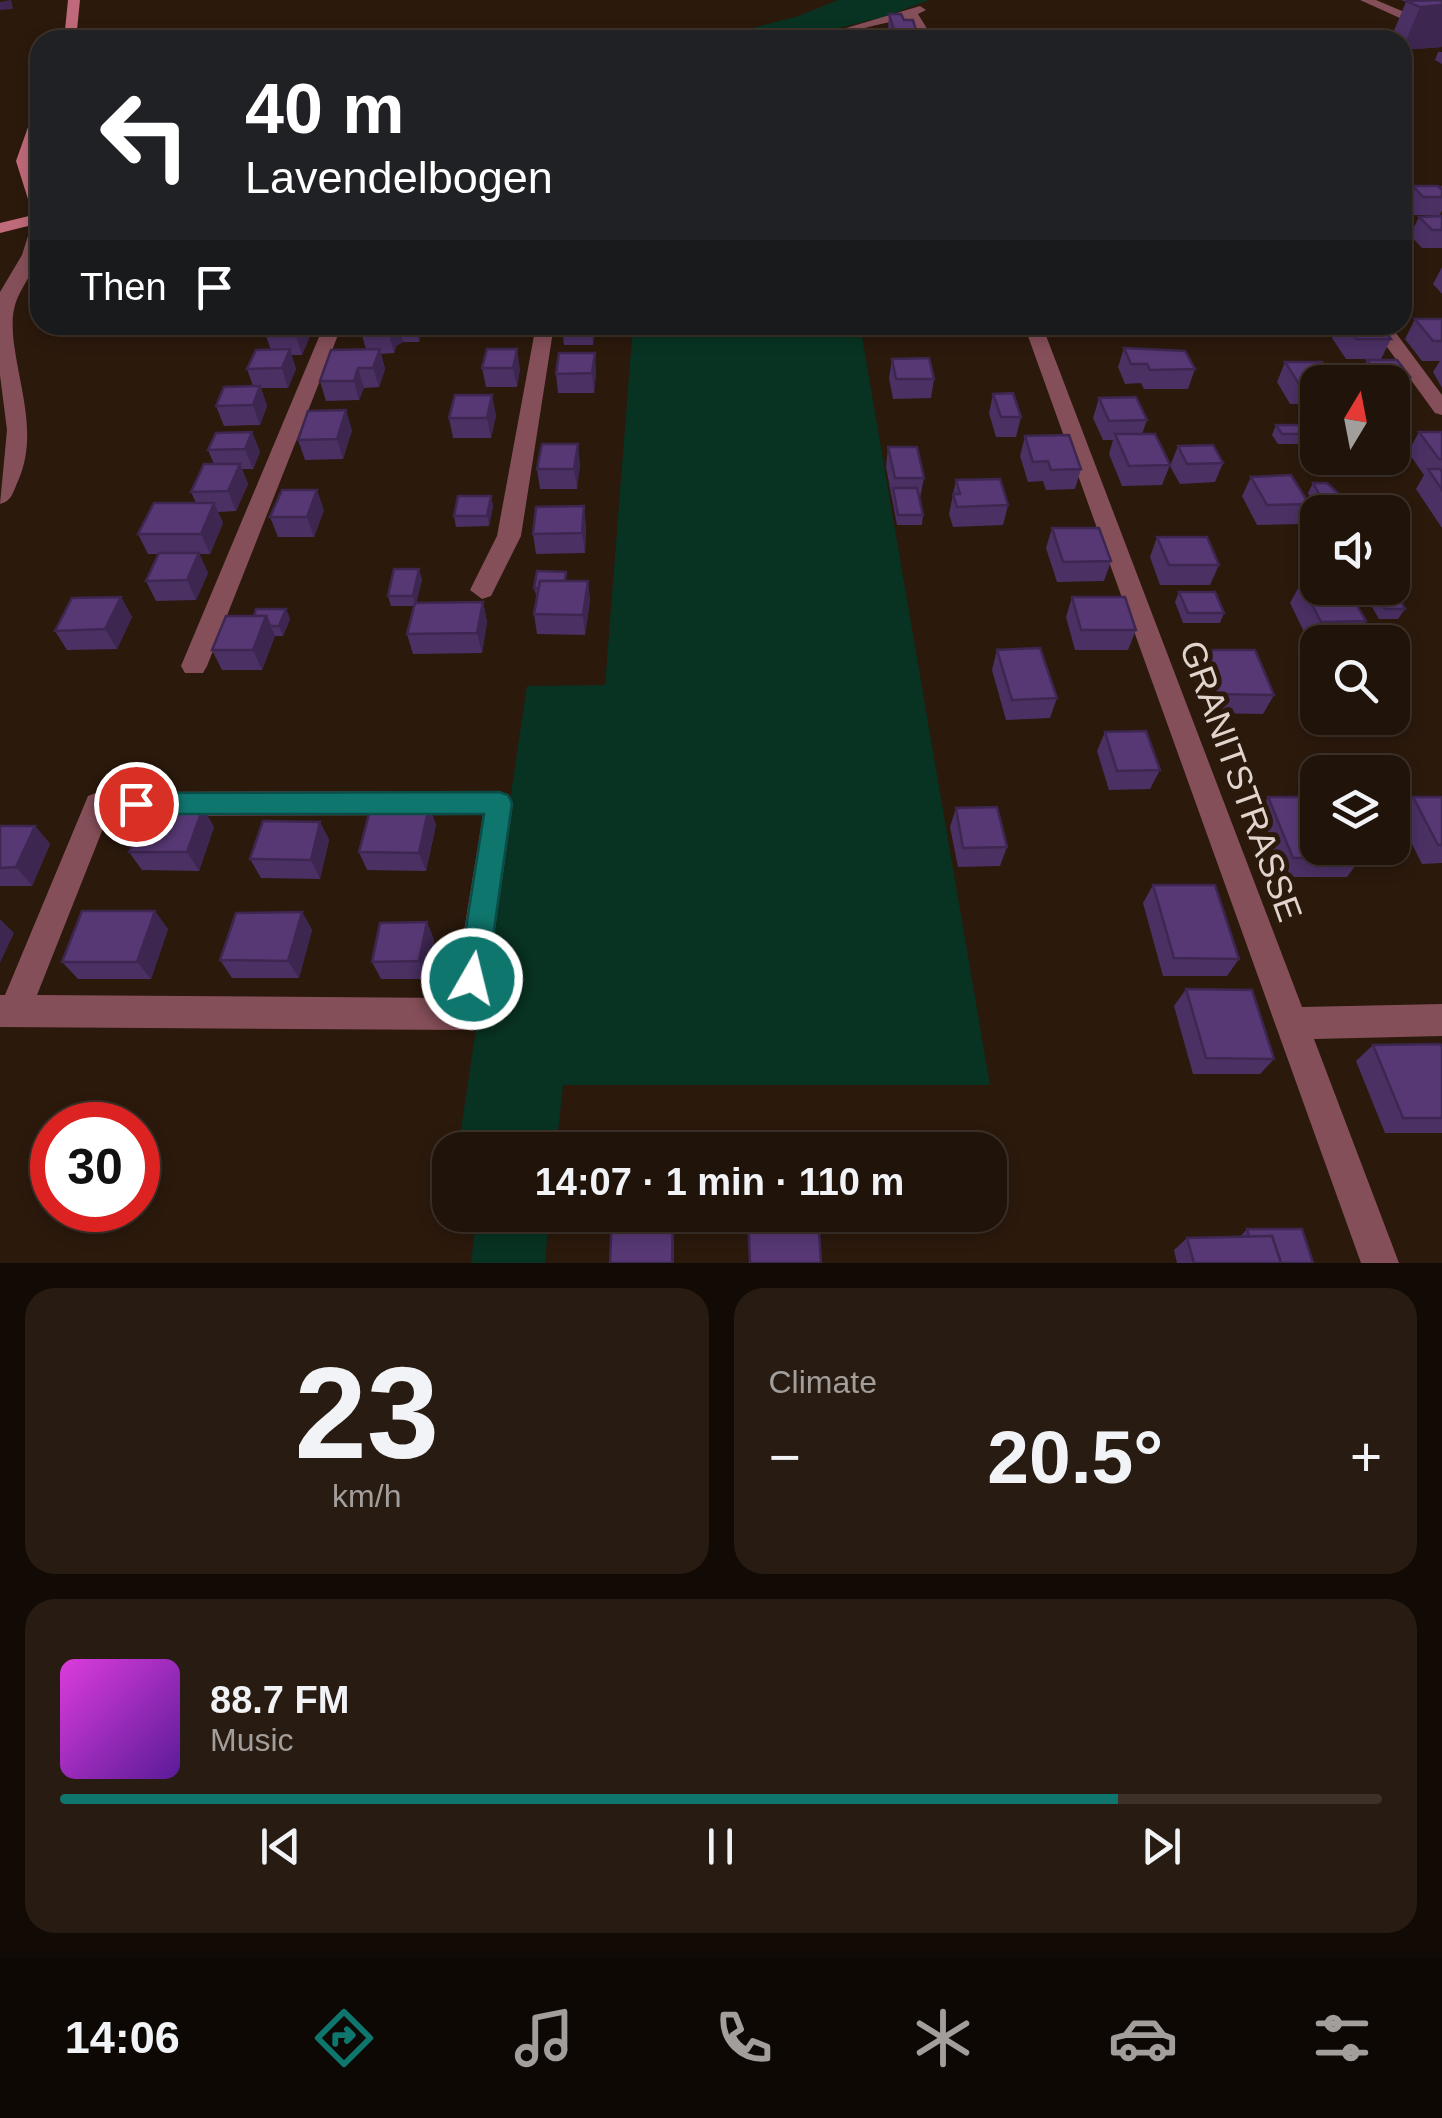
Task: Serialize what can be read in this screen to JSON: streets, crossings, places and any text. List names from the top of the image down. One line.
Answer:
{"streets":{"street":["GRANITSTRASSE"]},"north":"top","page":{"turn":["40 m","Lavendelbogen"],"then":"Then","limit":"30","trip":"14:07 · 1 min · 110 m","tile":[["23","km/h"],"Climate"],"heat":["−","20.5°","+"],"song":["88.7 FM","Music"],"tabs":"14:06"}}
